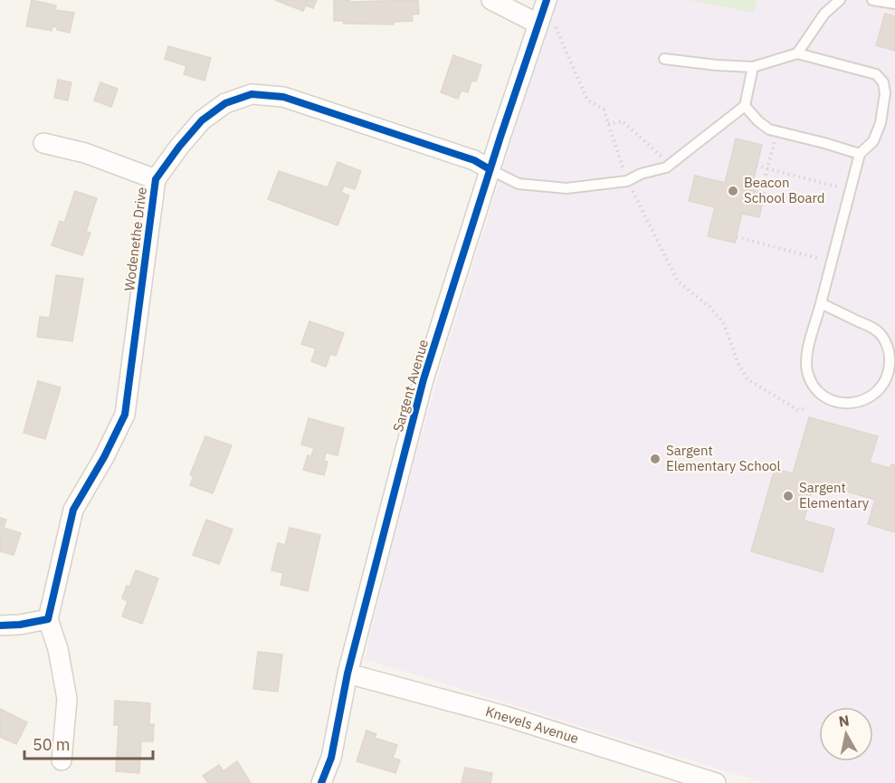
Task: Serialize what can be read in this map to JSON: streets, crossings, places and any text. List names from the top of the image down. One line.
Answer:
{"streets":{"street":["Wodenethe Drive","Sargent Avenue","Knevels Avenue"]},"crossings":[["Wodenethe Drive","Sargent Avenue"],["Sargent Avenue","Knevels Avenue"]],"places":["Beacon School Board","Sargent Elementary School","Sargent Elementary"],"scale_bar":"50 m","north":"top"}
